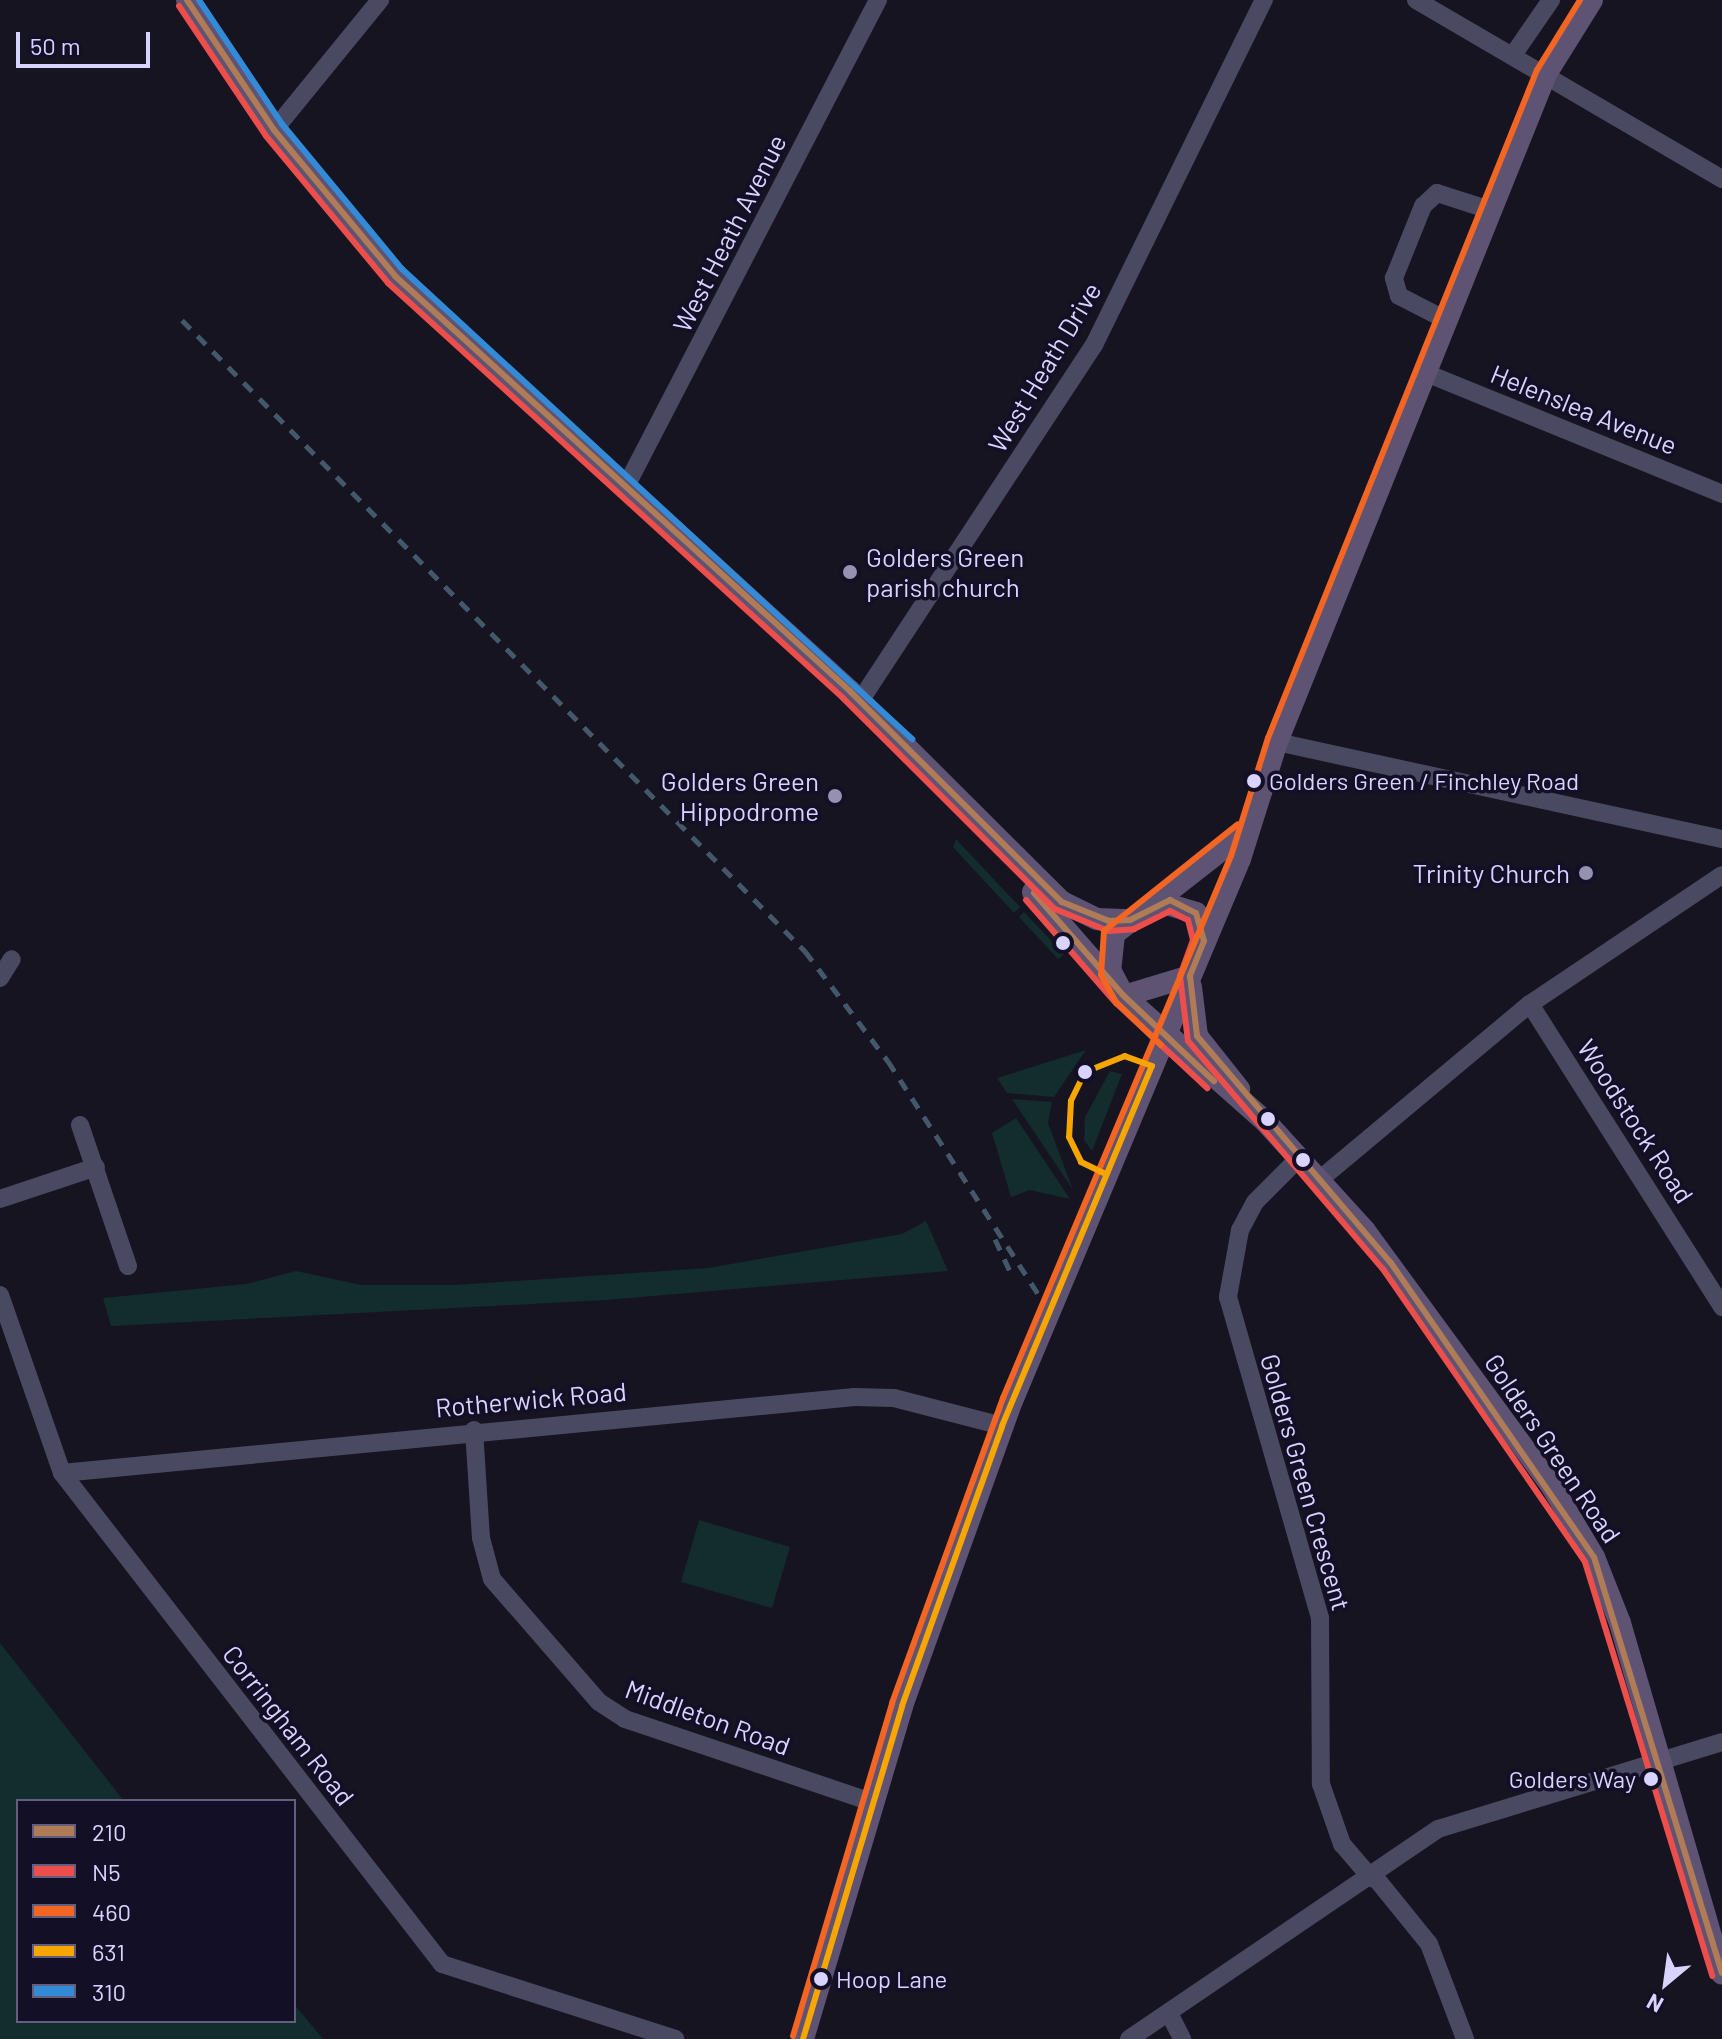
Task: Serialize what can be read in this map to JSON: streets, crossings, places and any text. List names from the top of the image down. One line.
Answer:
{"streets":{"main road":["Golders Green Road"],"street":["West Heath Avenue","West Heath Drive","Helenslea Avenue","Woodstock Road","Rotherwick Road","Golders Green Crescent","Middleton Road","Corringham Road"]},"crossings":[["Rotherwick Road","Middleton Road"],["Rotherwick Road","Corringham Road"],["Golders Green Road","Golders Green Crescent"]],"places":["Golders Green parish church","Golders Green / Finchley Road","Golders Green Hippodrome","Trinity Church","Golders Way","Hoop Lane"],"lines":["transit line 210","transit line 460","transit line 310","transit line N5","transit line 631"],"legend":["210","N5","460","631","310"],"scale_bar":"50 m","north":"bottom left"}
